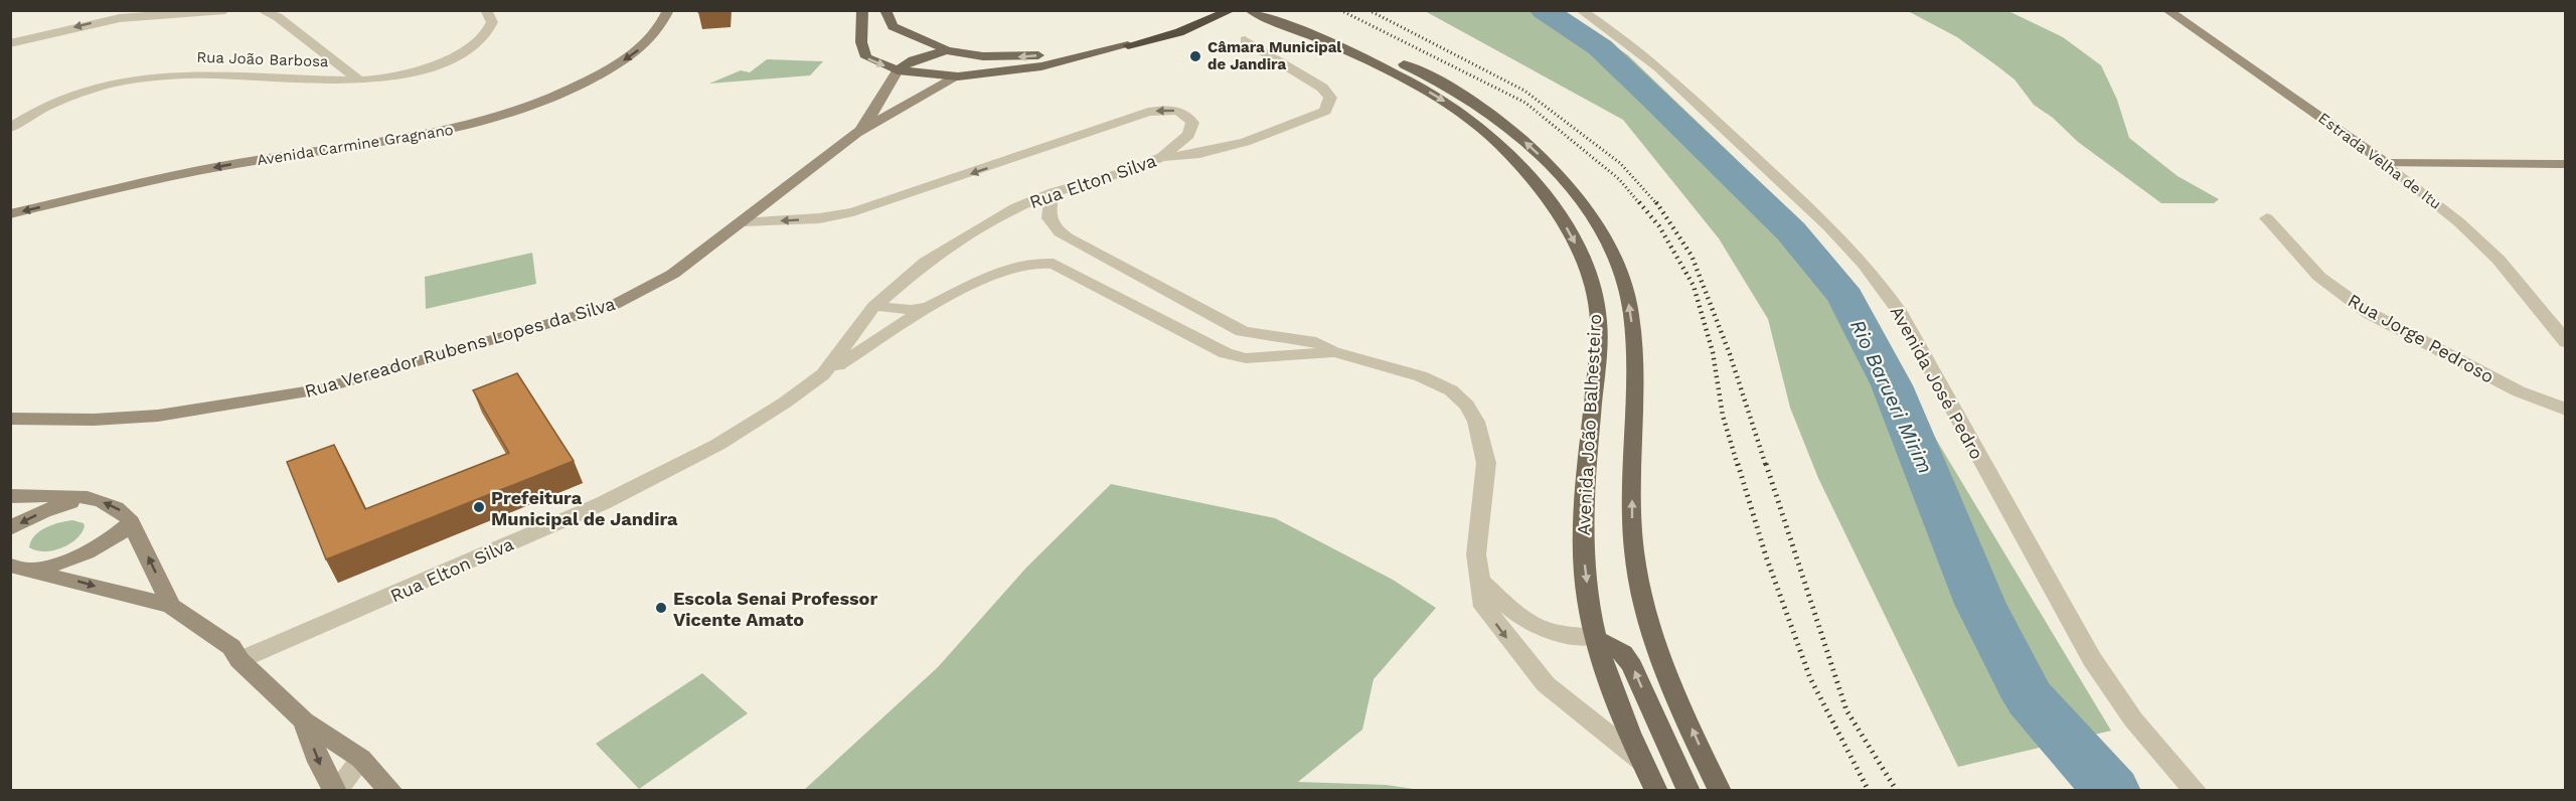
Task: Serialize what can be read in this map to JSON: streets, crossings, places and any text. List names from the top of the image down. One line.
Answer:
{"streets":{"highway":["Rua Vereador Rubens Lopes da Silva"],"main road":["Avenida João Balhesteiro"],"street":["Rua João Barbosa","Avenida Carmine Gragnano","Estrada Velha de Itu","Rua Elton Silva","Rua Jorge Pedroso","Avenida José Pedro"]},"crossings":[["Rua Elton Silva","Rua Vereador Rubens Lopes da Silva"]],"one_way":["Avenida Carmine Gragnano"],"water":["Rio Barueri Mirim"],"places":["Câmara Municipal de Jandira","Prefeitura Municipal de Jandira","Escola Senai Professor Vicente Amato"]}
